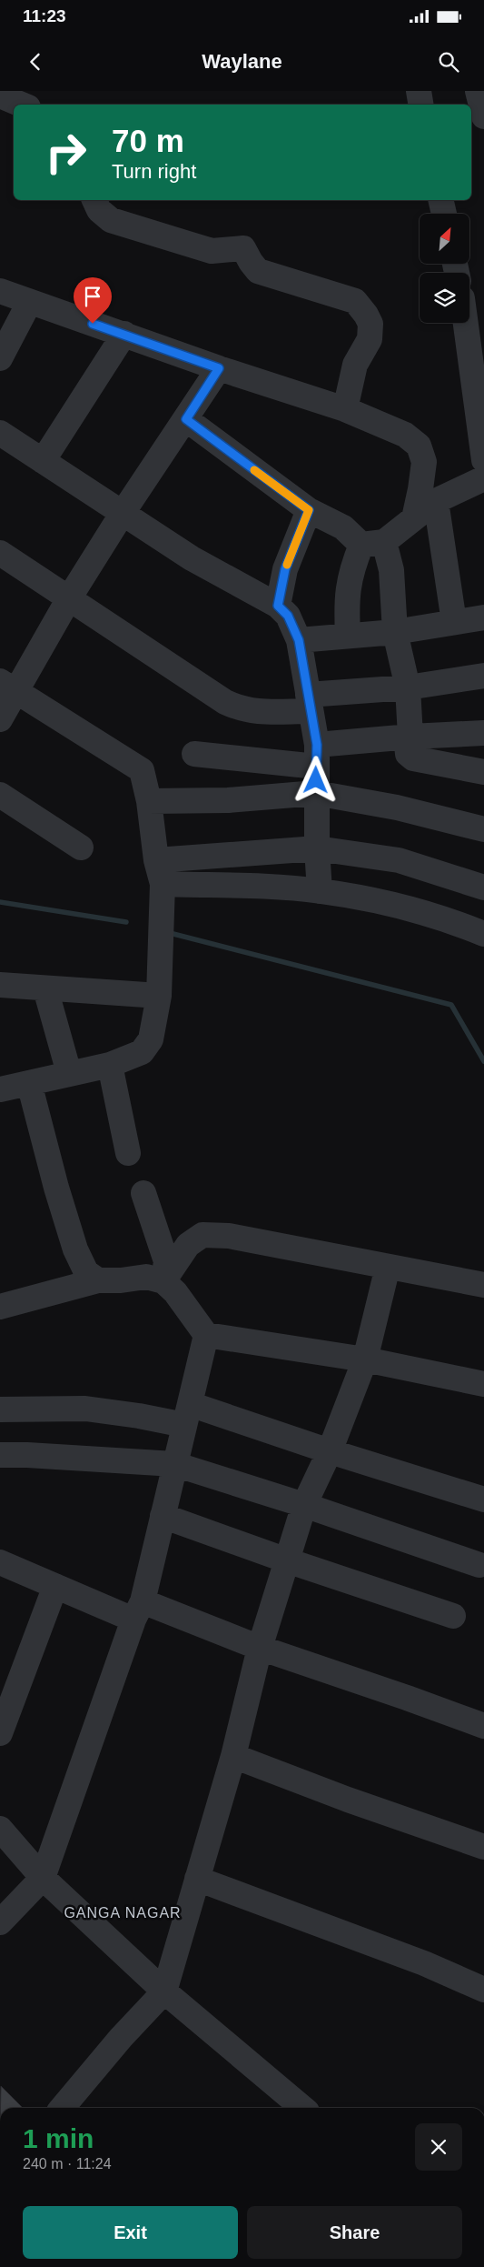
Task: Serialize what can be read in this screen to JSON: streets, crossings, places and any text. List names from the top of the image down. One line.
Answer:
{"districts":["GANGA NAGAR"],"north":"top right","page":{"status":"11:23","header":"Waylane","turn":["70 m","Turn right"],"heading":["1 min","240 m · 11:24"],"buttons":["Exit","Share"]}}
